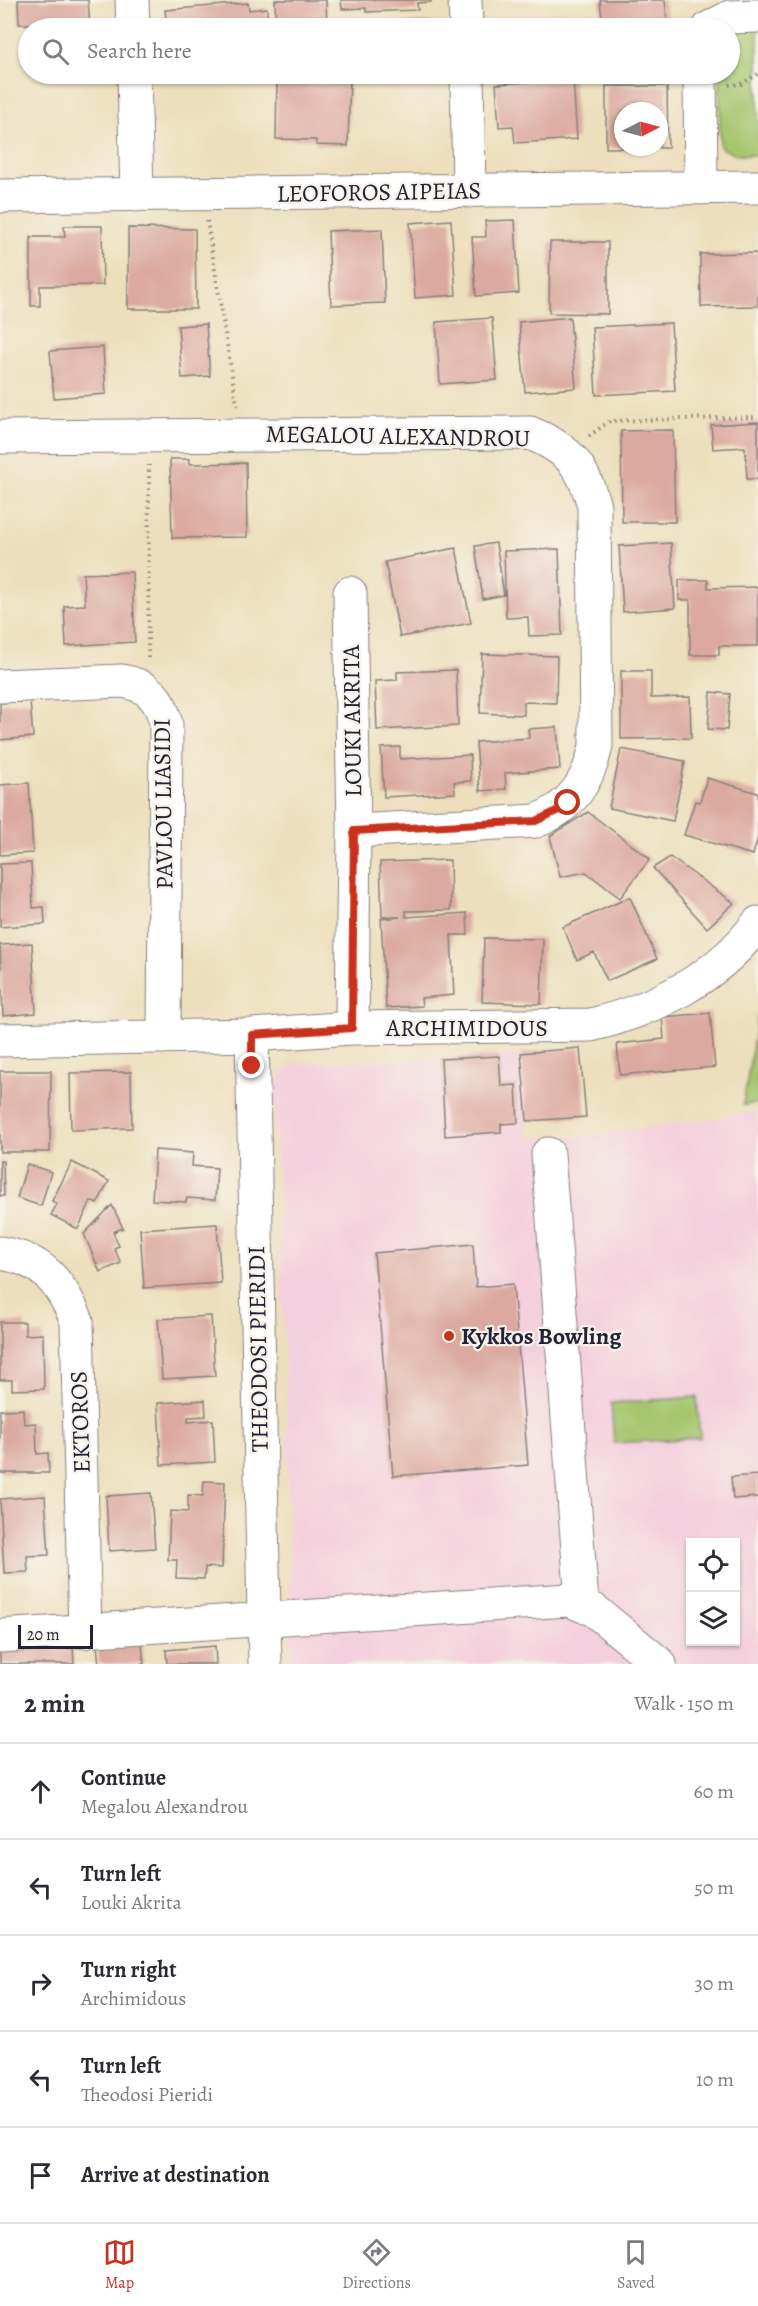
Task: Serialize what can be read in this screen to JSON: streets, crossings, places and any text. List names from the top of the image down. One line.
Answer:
{"streets":{"street":["LEOFOROS AIPEIAS","MEGALOU ALEXANDROU","LOUKI AKRITA","PAVLOU LIASIDI","ARCHIMIDOUS","THEODOSI PIERIDI","EKTOROS"]},"crossings":[["MEGALOU ALEXANDROU","LOUKI AKRITA"],["LOUKI AKRITA","ARCHIMIDOUS"],["PAVLOU LIASIDI","ARCHIMIDOUS"],["ARCHIMIDOUS","THEODOSI PIERIDI"]],"places":["Kykkos Bowling"],"scale_bar":"20 m","north":"right","page":{"search":"Search here","scale":"20 m","heading":["2 min","Walk · 150 m"],"list":[["Continue","Megalou Alexandrou","60 m"],["Turn left","Louki Akrita","50 m"],["Turn right","Archimidous","30 m"],["Turn left","Theodosi Pieridi","10 m"],"Arrive at destination"],"nav":["Map","Directions","Saved"]}}
